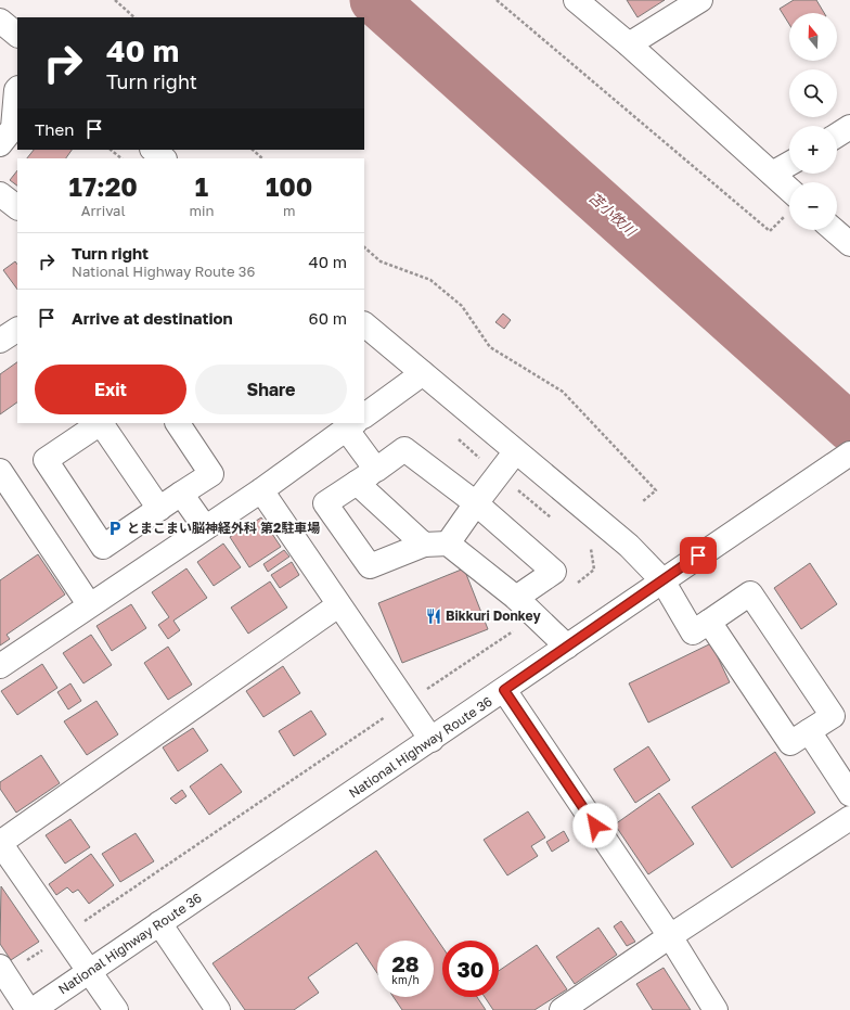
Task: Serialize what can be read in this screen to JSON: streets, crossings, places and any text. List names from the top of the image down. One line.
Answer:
{"streets":{"main road":["National Highway Route 36"]},"water":["苫小牧川"],"places":{"parking":["とまこまい脳神経外科 第2駐車場"],"restaurant":["Bikkuri Donkey"]},"north":"top","page":{"map_buttons":["+","−"],"turn":["40 m","Turn right"],"then":"Then","eta":["17:20","Arrival","1","min","100","m"],"list":[{"name":"Turn right","note":"National Highway Route 36","value":"40 m"},{"name":"Arrive at destination","value":"60 m"}],"buttons":["Exit","Share"],"speed":"28 km/h","limit":"30"}}
